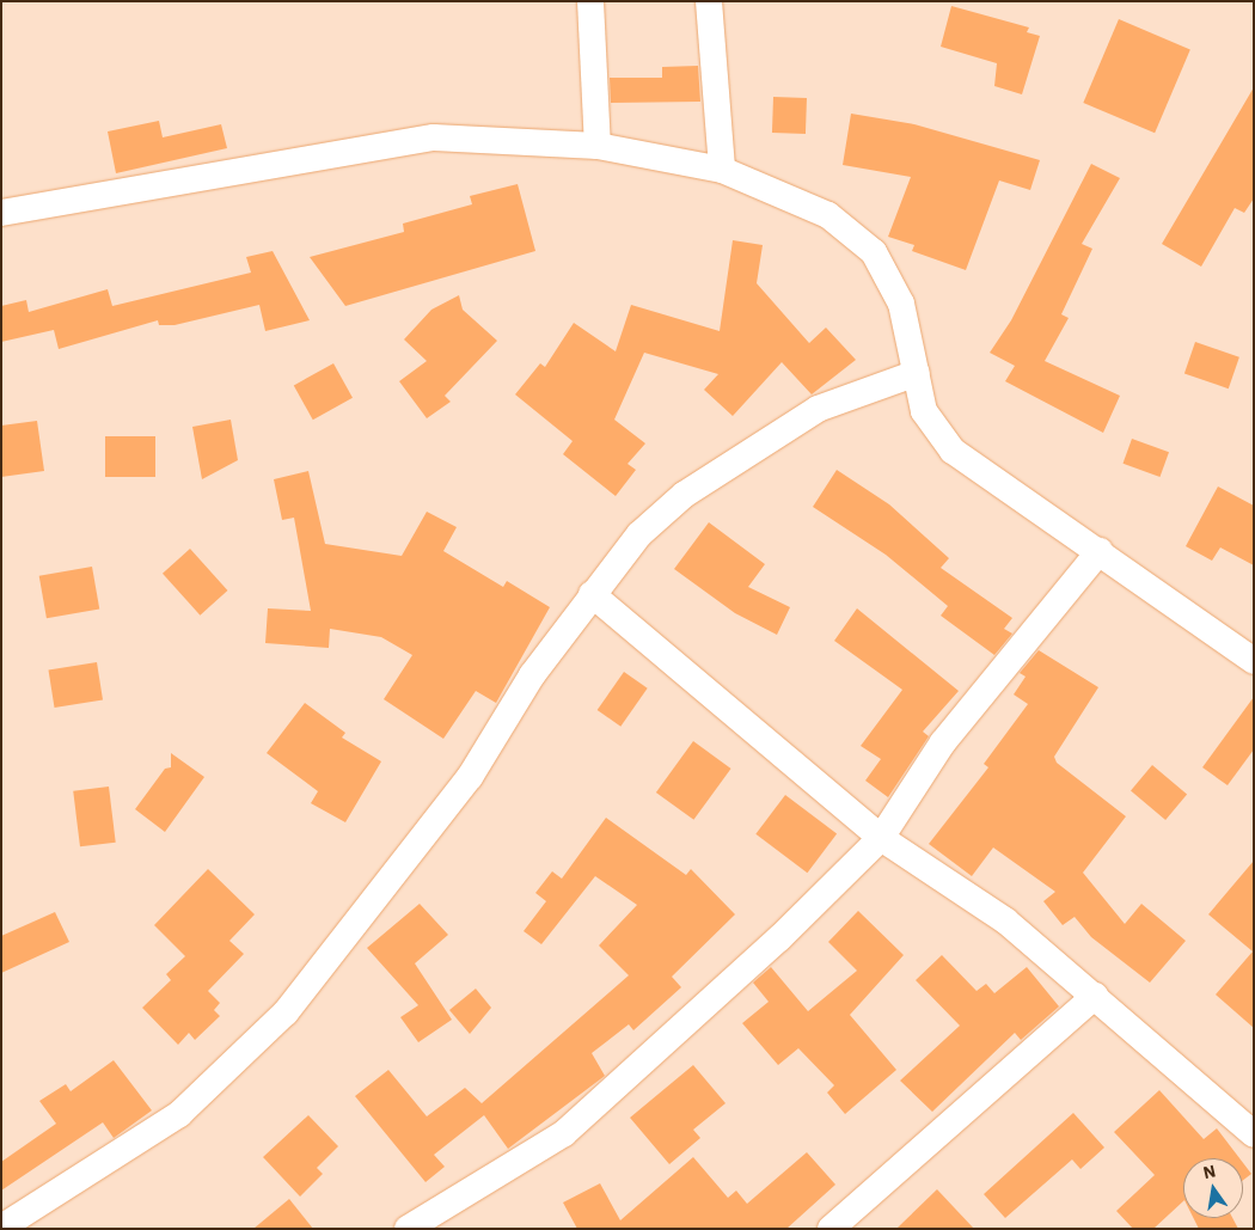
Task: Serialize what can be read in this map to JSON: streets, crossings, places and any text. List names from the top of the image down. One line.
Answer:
{"north":"top"}
